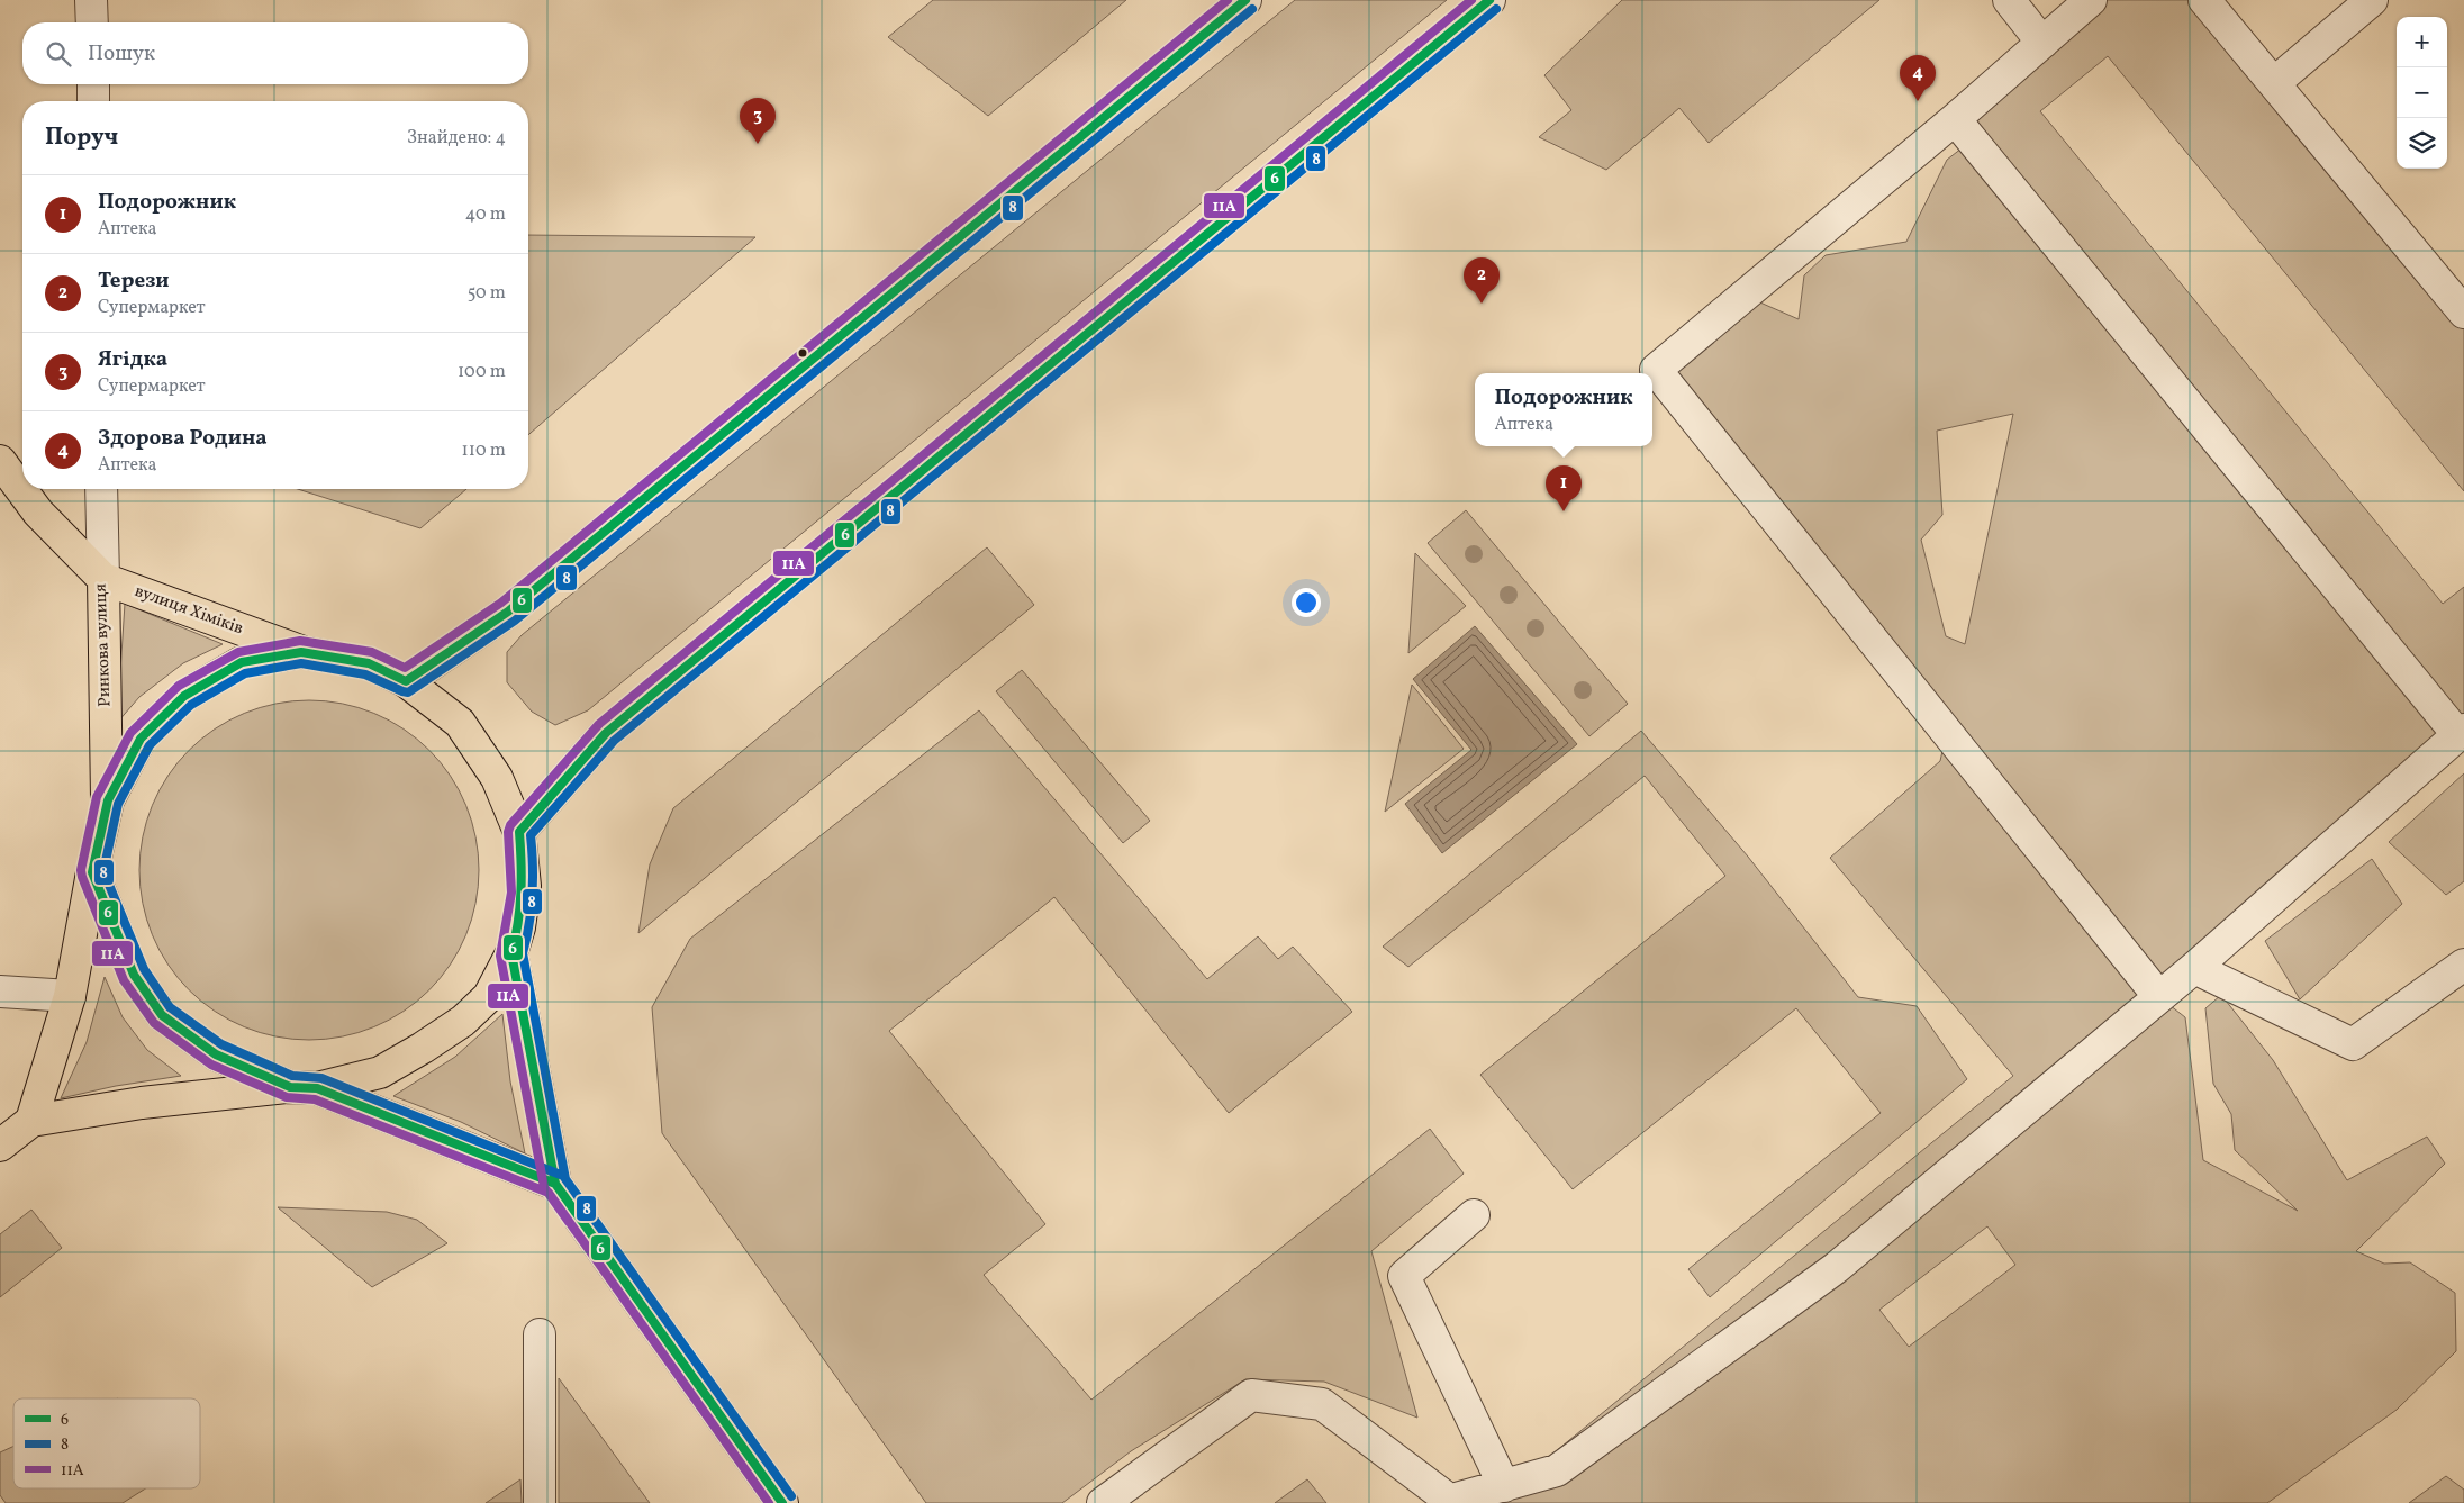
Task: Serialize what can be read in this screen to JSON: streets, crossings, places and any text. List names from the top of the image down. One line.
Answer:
{"streets":{"main road":["вулиця Хіміків","Ринкова вулиця"]},"crossings":[["вулиця Хіміків","Ринкова вулиця"]],"lines":["transit line 6","transit line 11А","transit line 8"],"legend":["6","8","11А"],"page":{"map_buttons":["+","−"],"search":"Пошук","pins":["4","3","2","1"],"heading":["Поруч","Знайдено: 4"],"list":[{"mark":"1","name":"Подорожник","note":"Аптека","value":"40 m"},{"mark":"2","name":"Терези","note":"Супермаркет","value":"50 m"},{"mark":"3","name":"Ягідка","note":"Супермаркет","value":"100 m"},{"mark":"4","name":"Здорова Родина","note":"Аптека","value":"110 m"}],"popup":["Подорожник","Аптека"]}}
